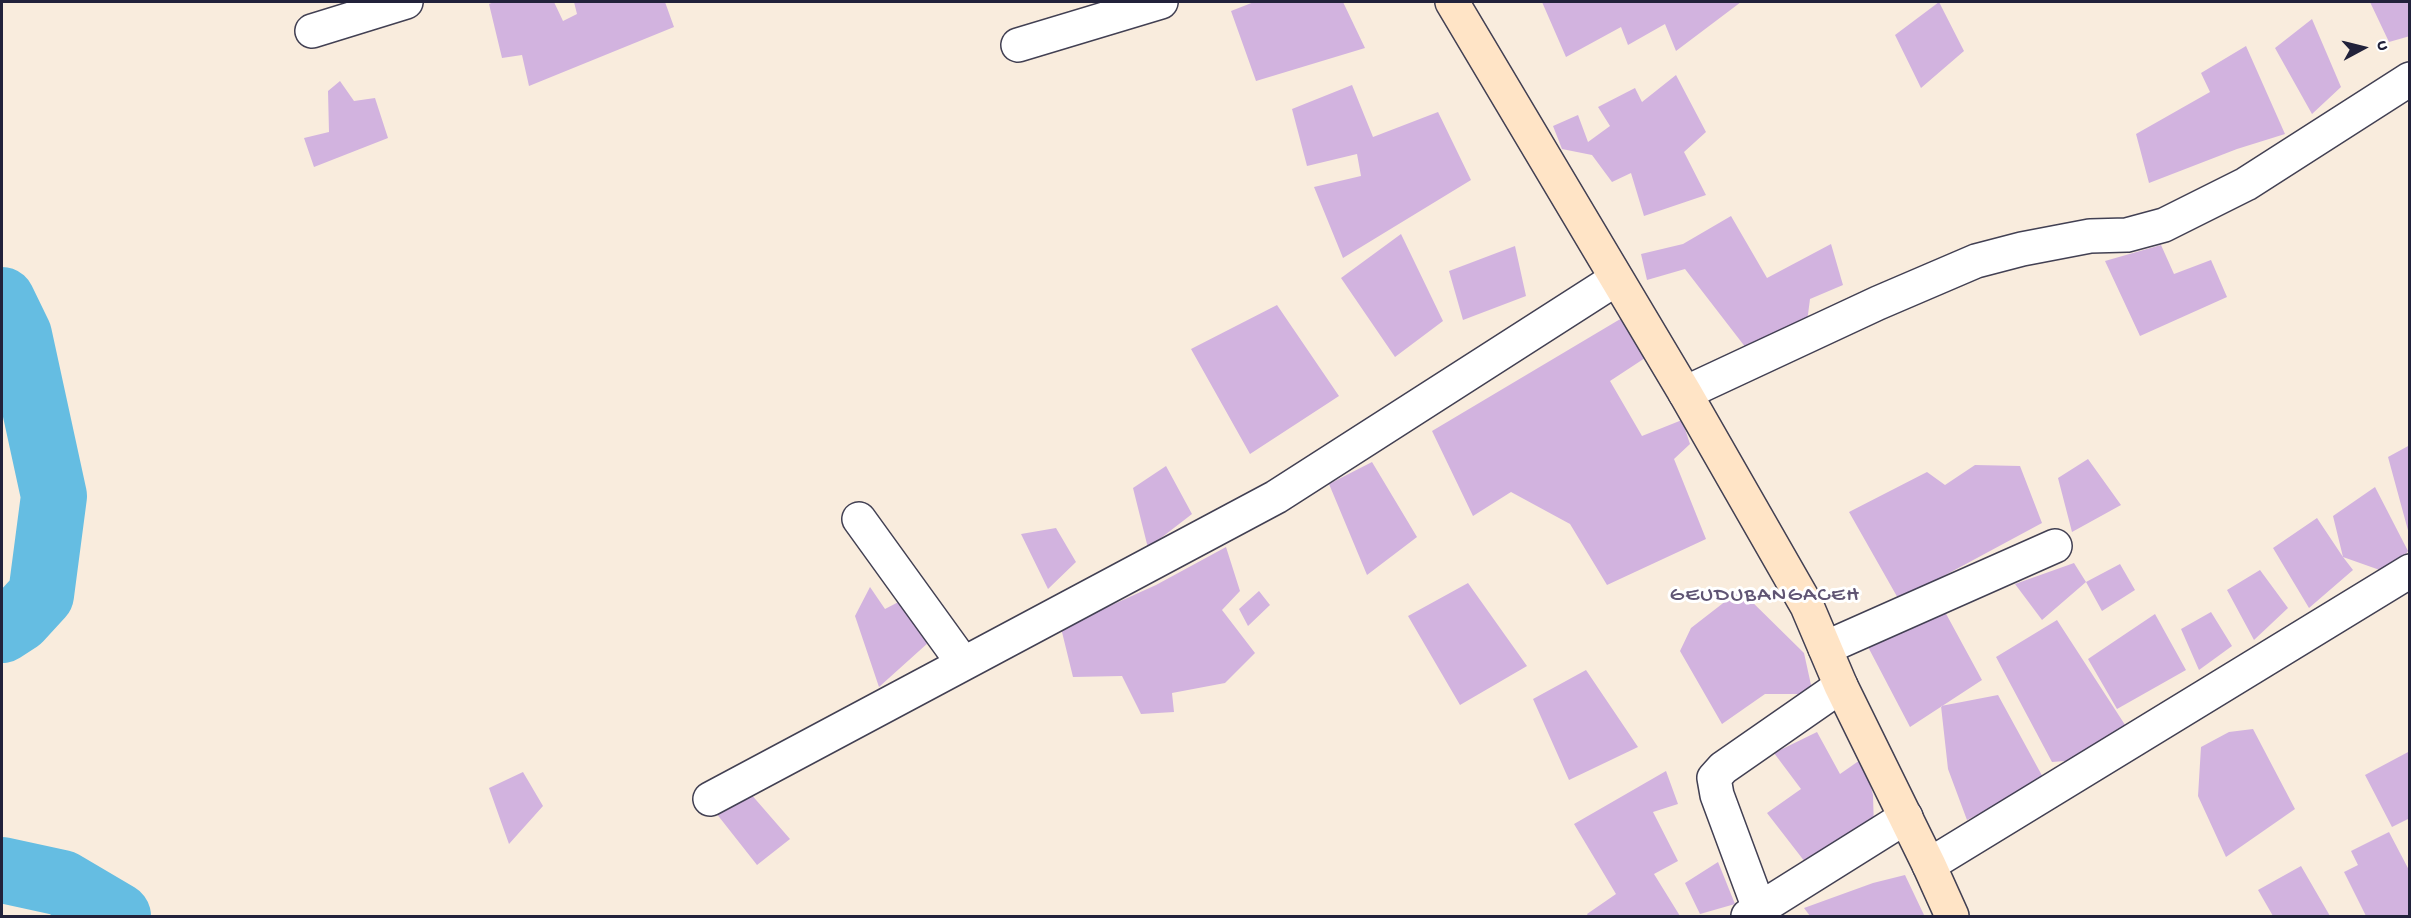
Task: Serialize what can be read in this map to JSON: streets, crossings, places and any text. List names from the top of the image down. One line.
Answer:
{"districts":["GEUDUBANGACEH"],"north":"right"}
